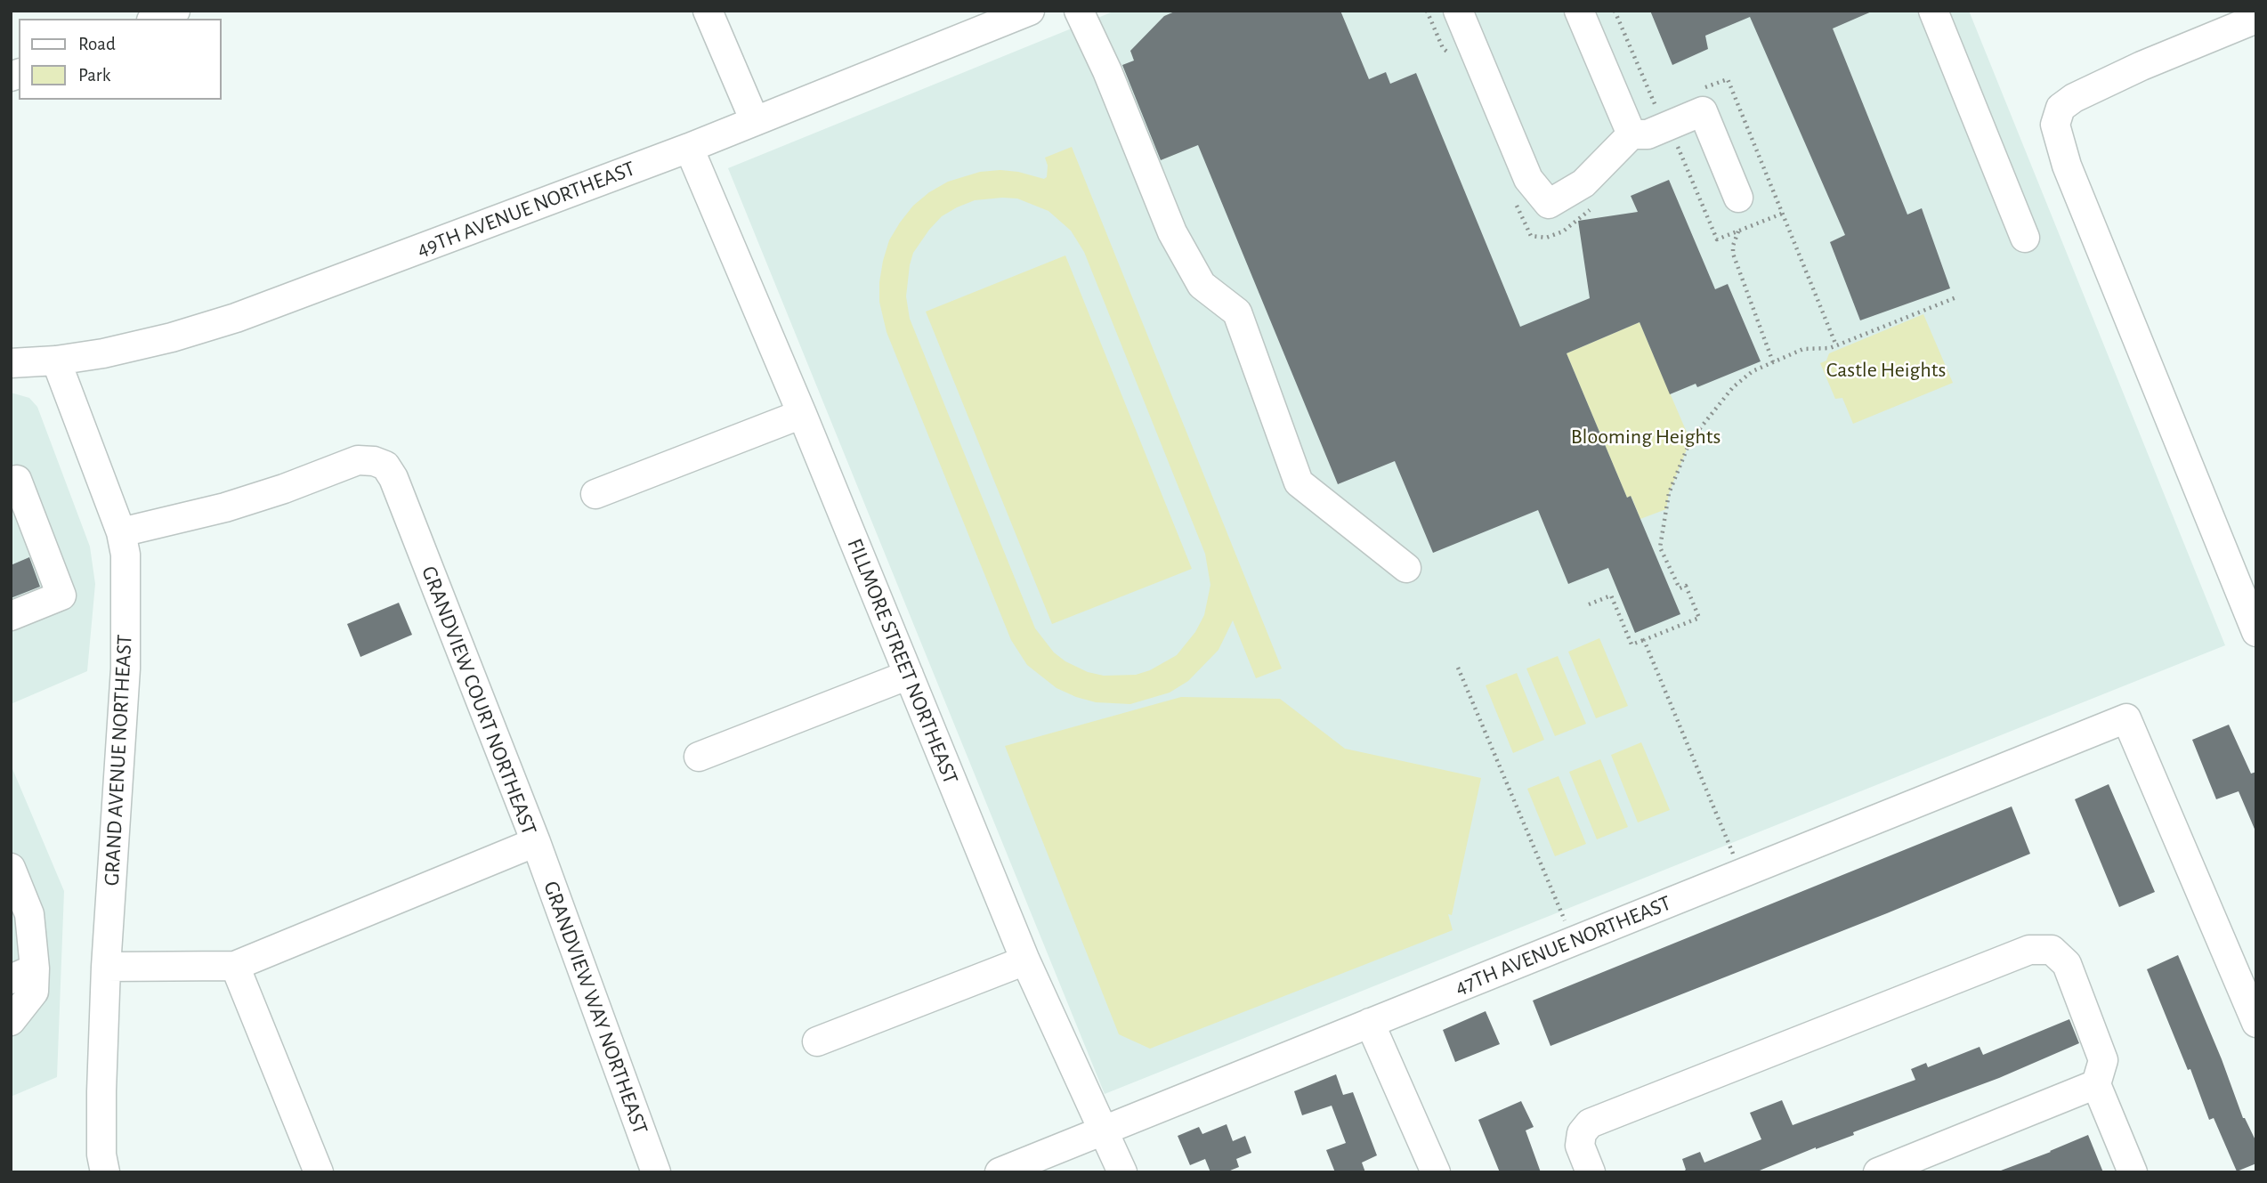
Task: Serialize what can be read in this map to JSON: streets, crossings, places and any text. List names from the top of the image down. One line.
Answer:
{"streets":{"street":["49TH AVENUE NORTHEAST","FILLMORE STREET NORTHEAST","GRANDVIEW COURT NORTHEAST","GRAND AVENUE NORTHEAST","47TH AVENUE NORTHEAST","GRANDVIEW WAY NORTHEAST"]},"crossings":[["49TH AVENUE NORTHEAST","FILLMORE STREET NORTHEAST"],["49TH AVENUE NORTHEAST","GRAND AVENUE NORTHEAST"],["FILLMORE STREET NORTHEAST","47TH AVENUE NORTHEAST"],["GRANDVIEW COURT NORTHEAST","GRAND AVENUE NORTHEAST"],["GRANDVIEW COURT NORTHEAST","GRANDVIEW WAY NORTHEAST"]],"parks":["Castle Heights","Blooming Heights"],"legend":["Road","Park"]}
